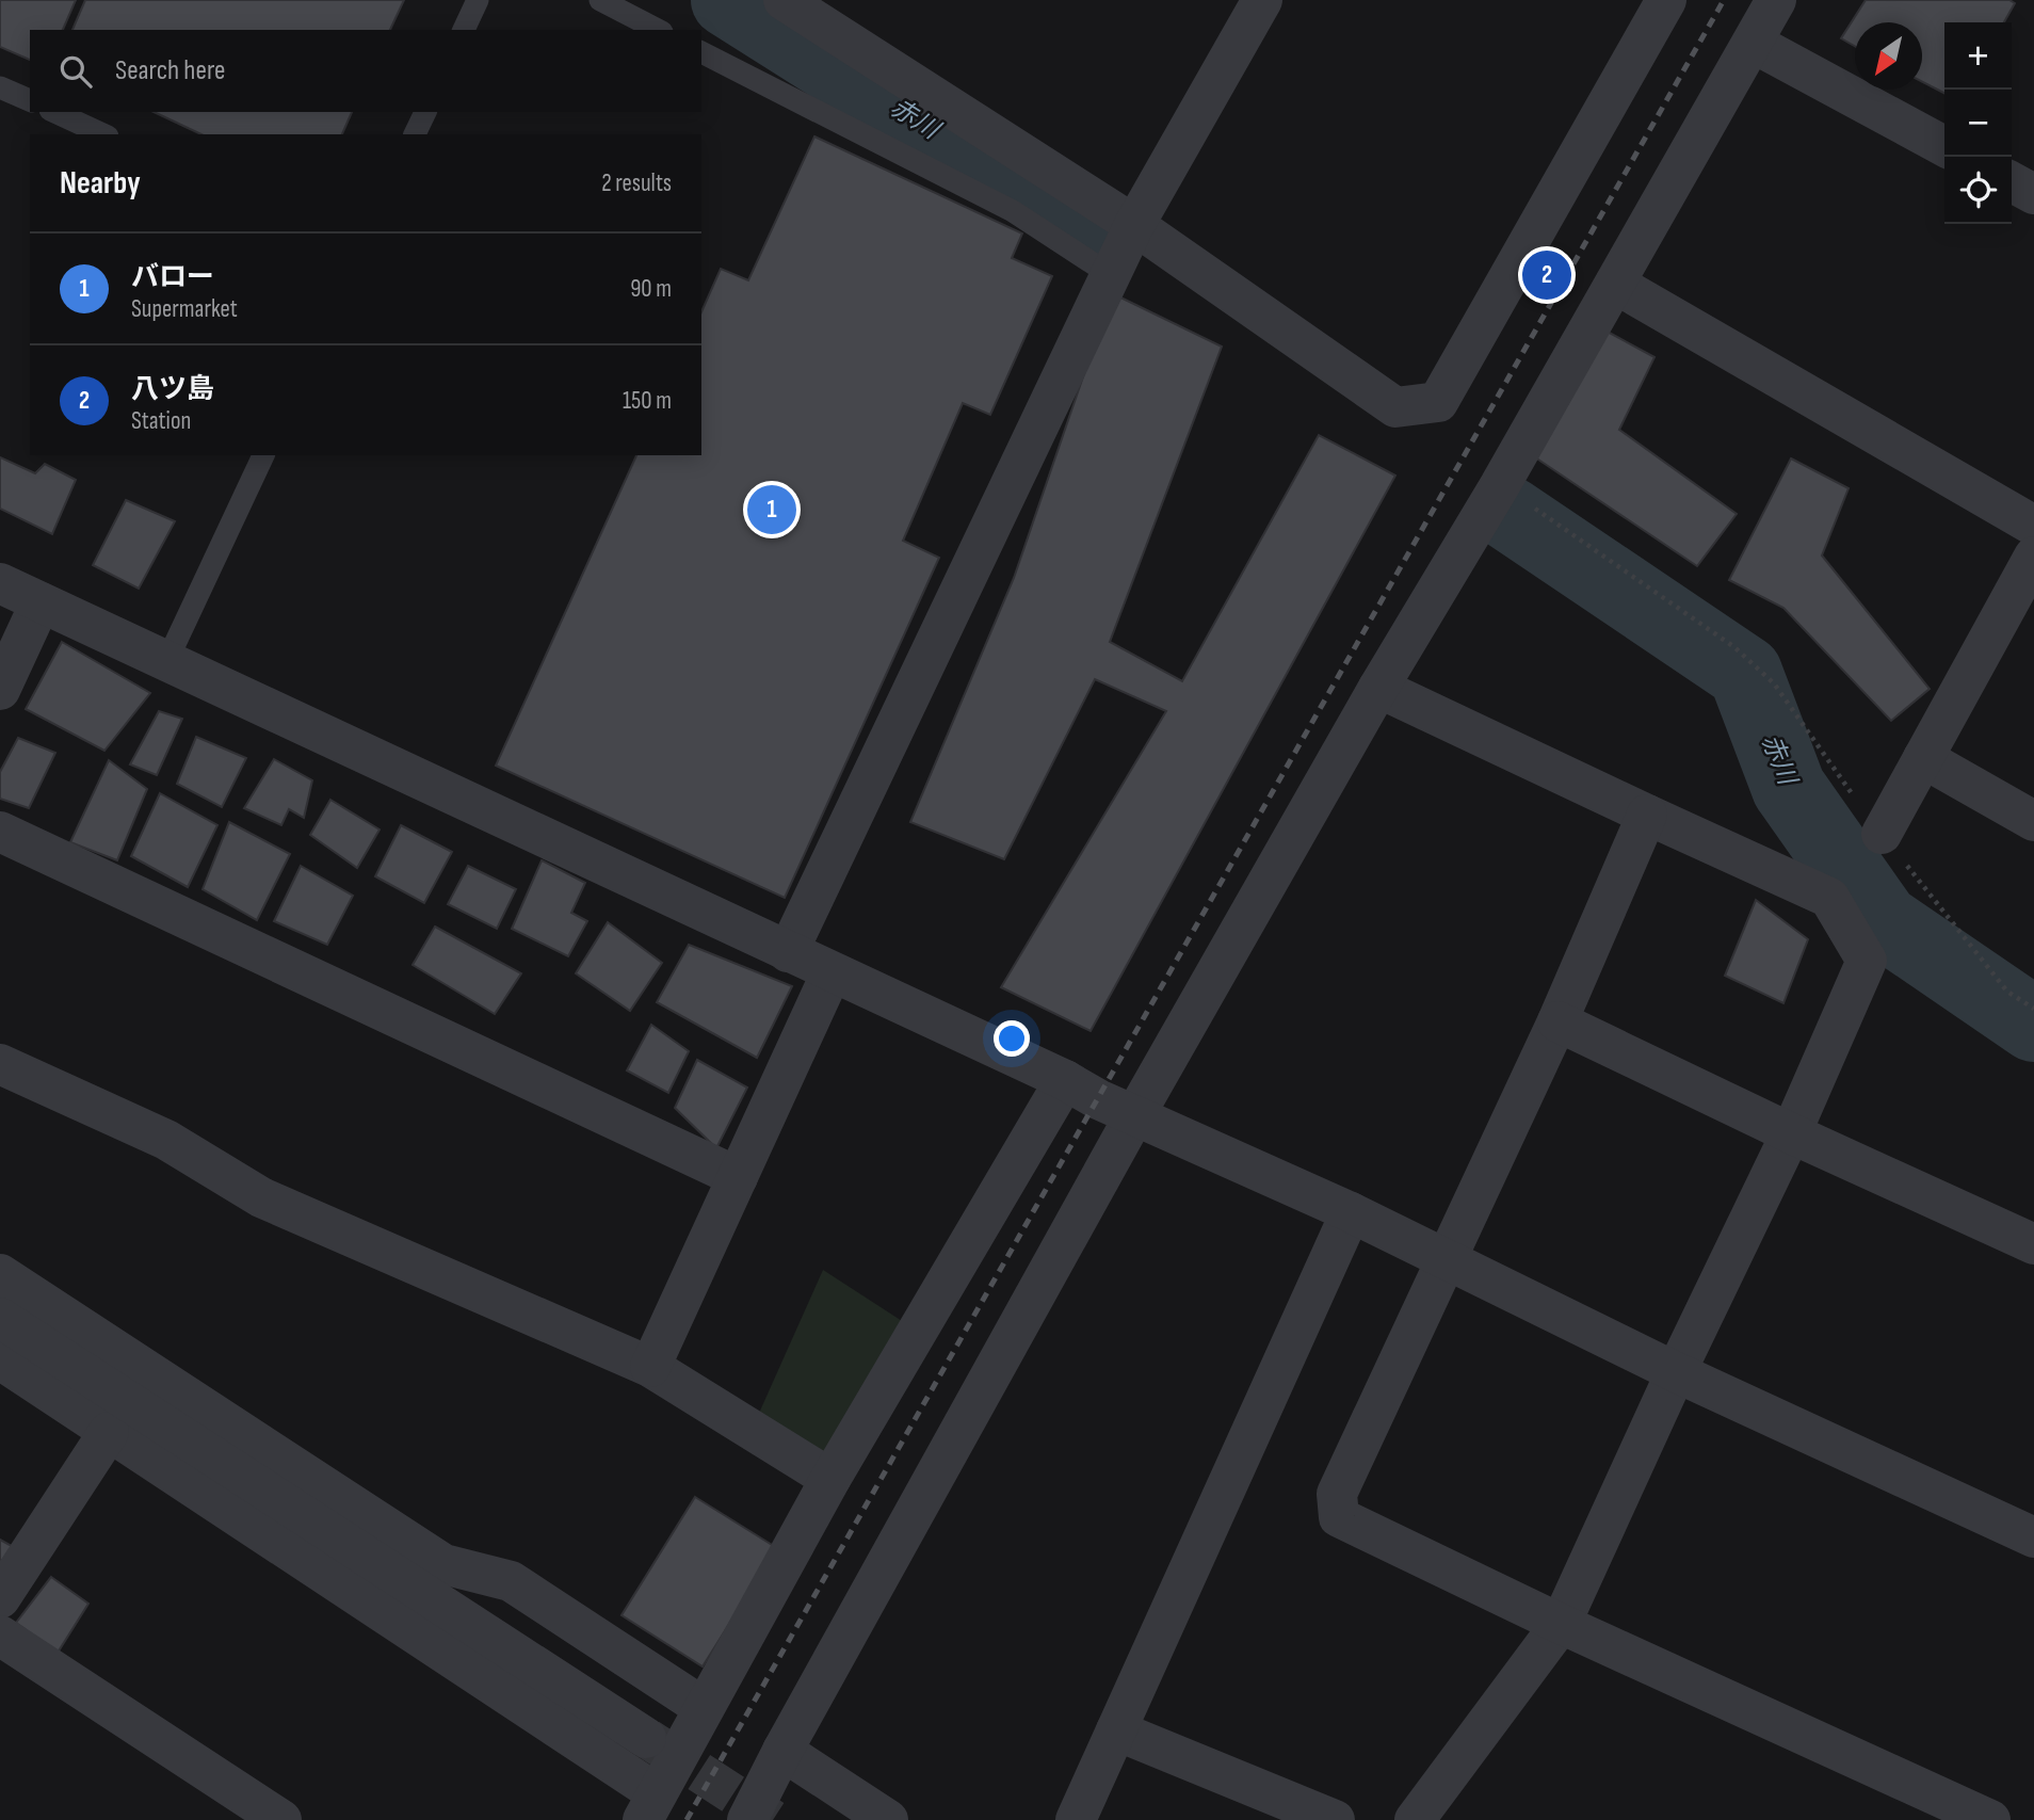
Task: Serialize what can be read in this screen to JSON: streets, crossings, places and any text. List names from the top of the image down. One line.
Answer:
{"water":["赤川"],"north":"bottom left","page":{"map_buttons":["+","−"],"search":"Search here","heading":["Nearby","2 results"],"list":[{"mark":"1","name":"バロー","note":"Supermarket","value":"90 m"},{"mark":"2","name":"八ツ島","note":"Station","value":"150 m"}],"pins":["2","1"]}}
